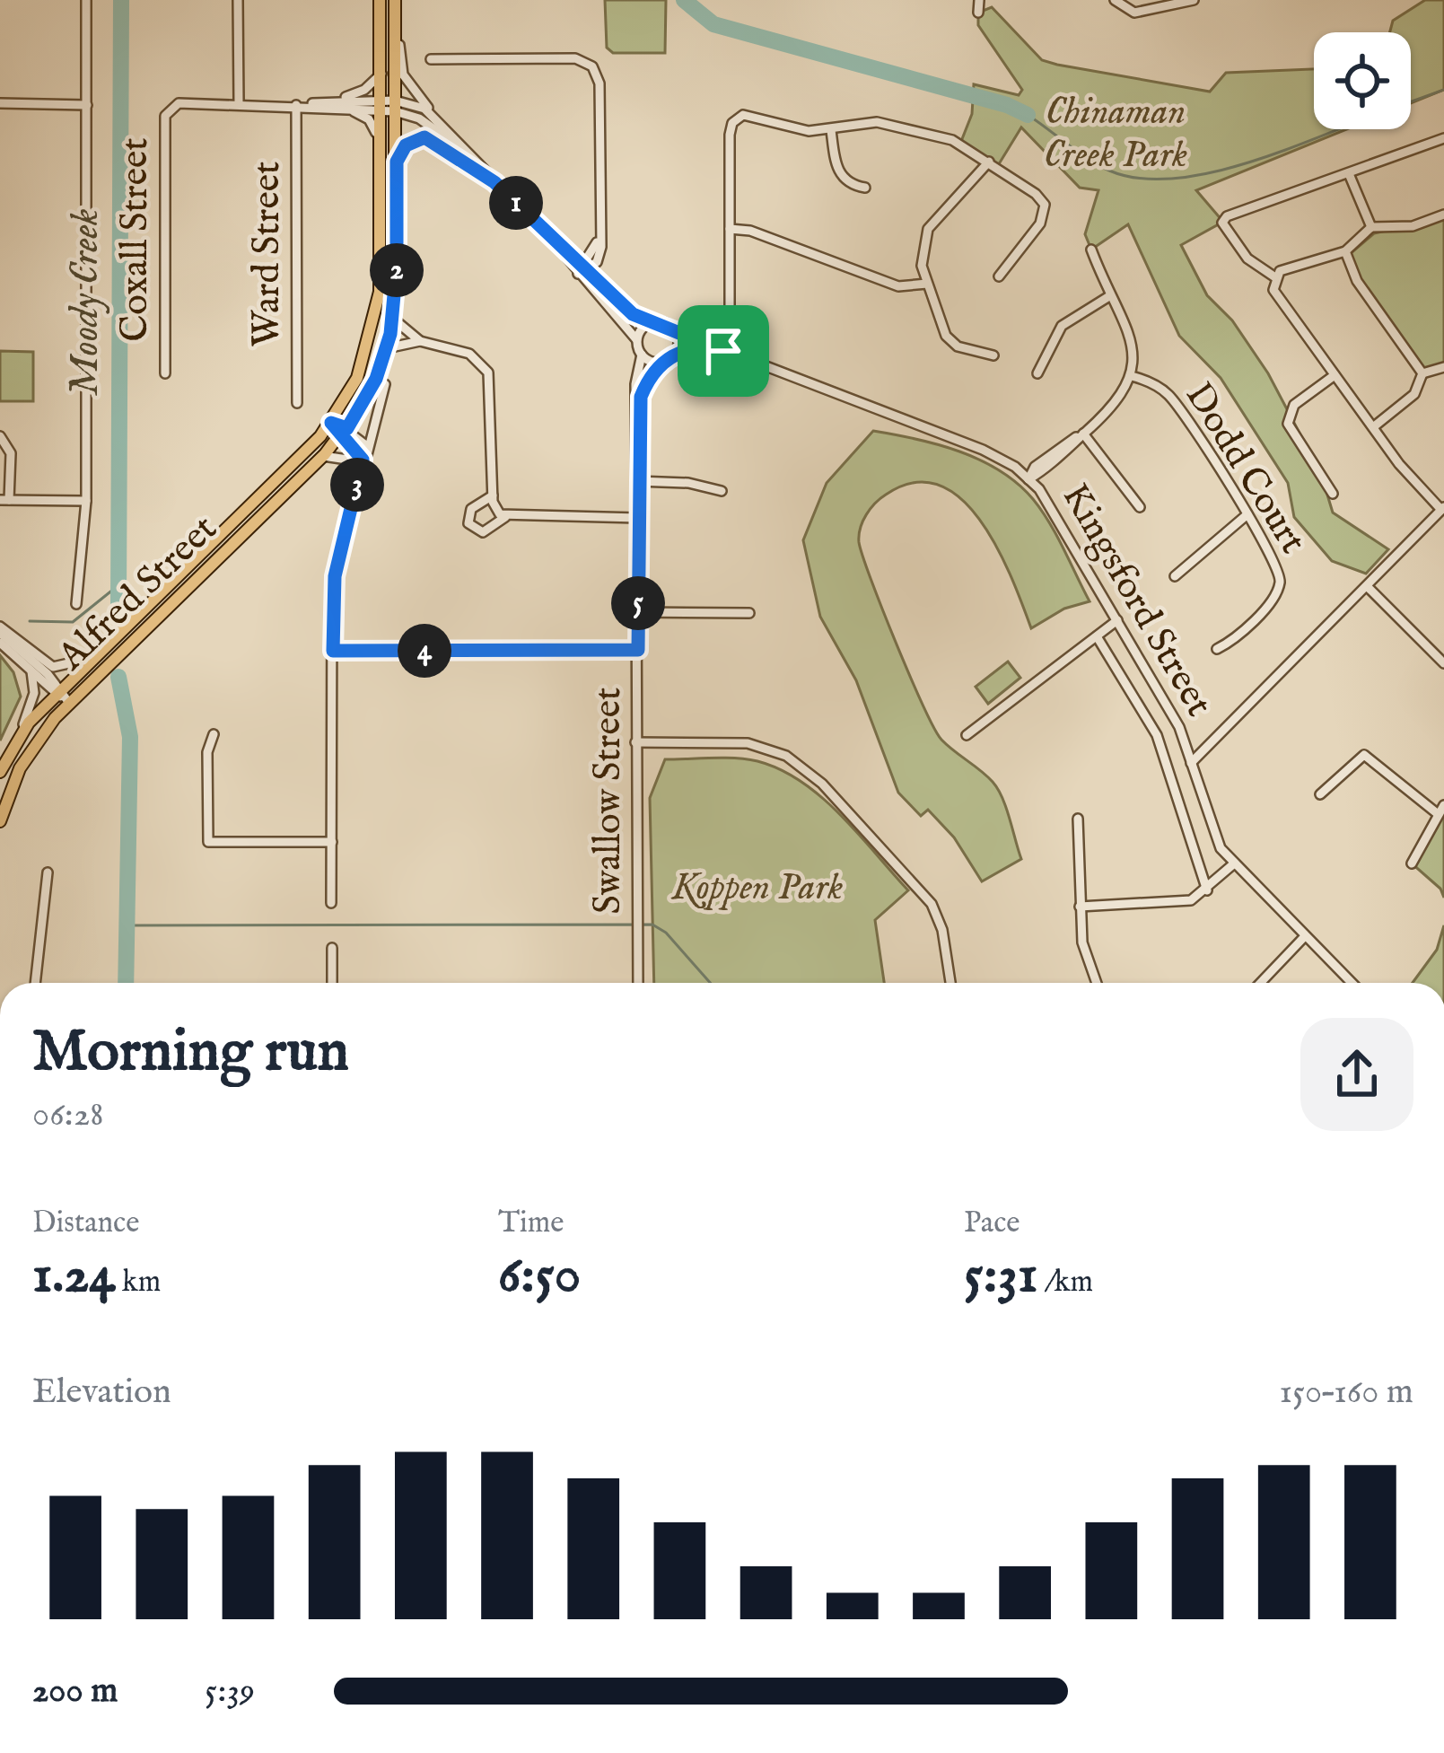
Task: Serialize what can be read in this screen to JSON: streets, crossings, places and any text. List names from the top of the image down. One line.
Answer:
{"streets":{"main road":["Alfred Street"],"street":["Coxall Street","Ward Street","Dodd Court","Kingsford Street","Swallow Street"]},"crossings":[["Kingsford Street","Swallow Street"]],"water":["Moody Creek"],"parks":["Chinaman Creek Park","Koppen Park"],"page":{"pins":["1","2","3","5","4"],"heading":["Morning run","06:28"],"stats":[["Distance","1.24 km"],["Time","6:50"],["Pace","5:31 /km"]],"chart":["Elevation","150–160 m"],"list":[{"name":"200 m","note":"5:39"}]}}
